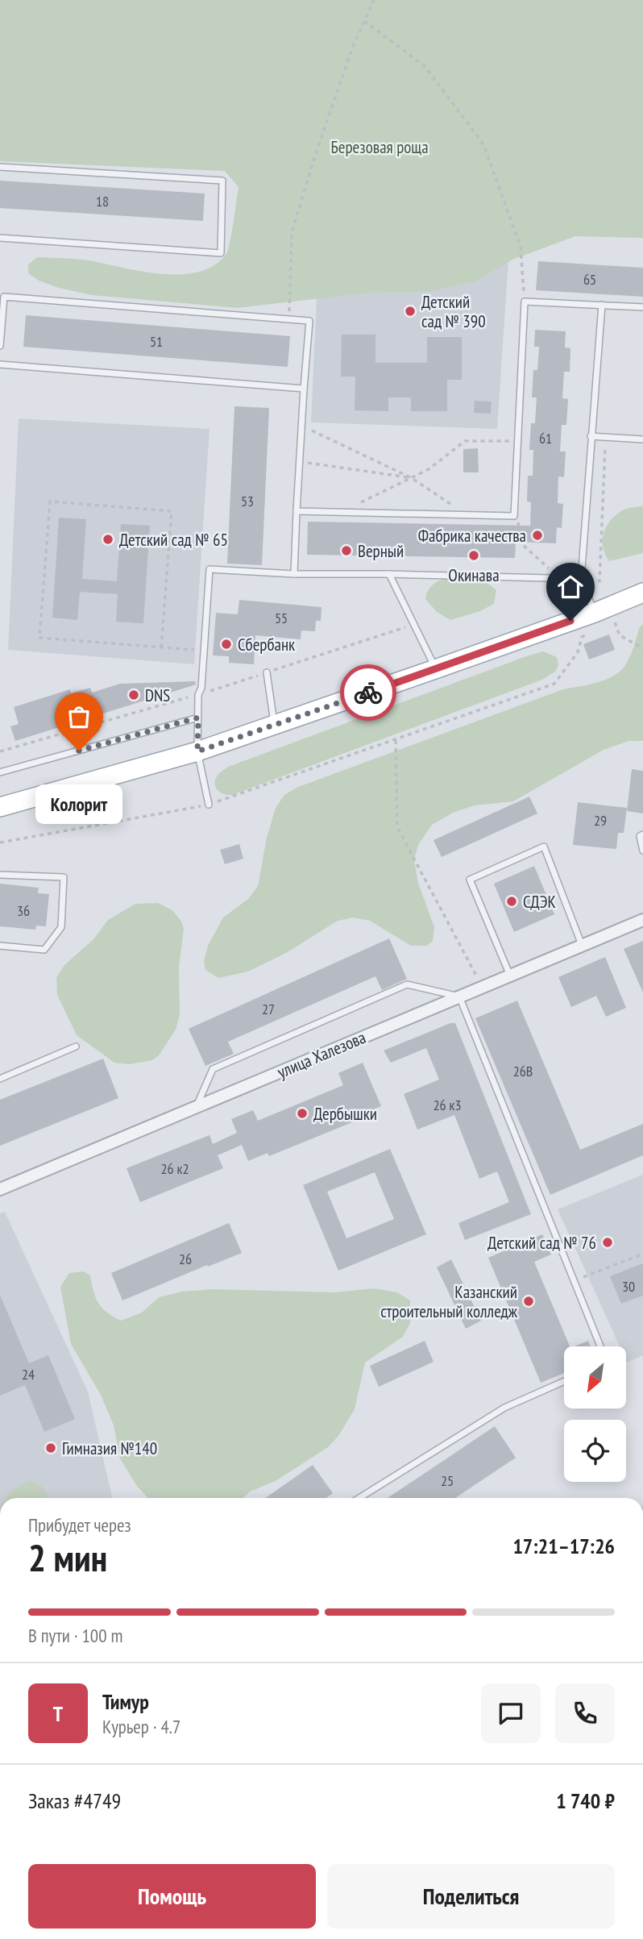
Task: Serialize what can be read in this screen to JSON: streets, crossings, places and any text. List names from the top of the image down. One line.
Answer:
{"streets":{"street":["улица Халезова"]},"parks":["Березовая роща"],"places":["Детский сад № 390","Фабрика качества","Детский сад № 65","Верный","Окинава","Сбербанк","DNS","Колорит","СДЭК","Дербышки","Детский сад № 76","Казанский строительный колледж","Гимназия №140"],"house_numbers":["18","65","51","61","53","55","29","36","27","26В","26 к3","26 к2","26","30","24","25"],"north":"bottom left","page":{"bubble":"Колорит","heading":["2 мин","Прибудет через","17:21–17:26"],"panel":["Тимур","Курьер · 4.7","Заказ #4749","1 740 ₽"],"bar":"В пути · 100 m","round":"Т","buttons":["Помощь","Поделиться"]}}
